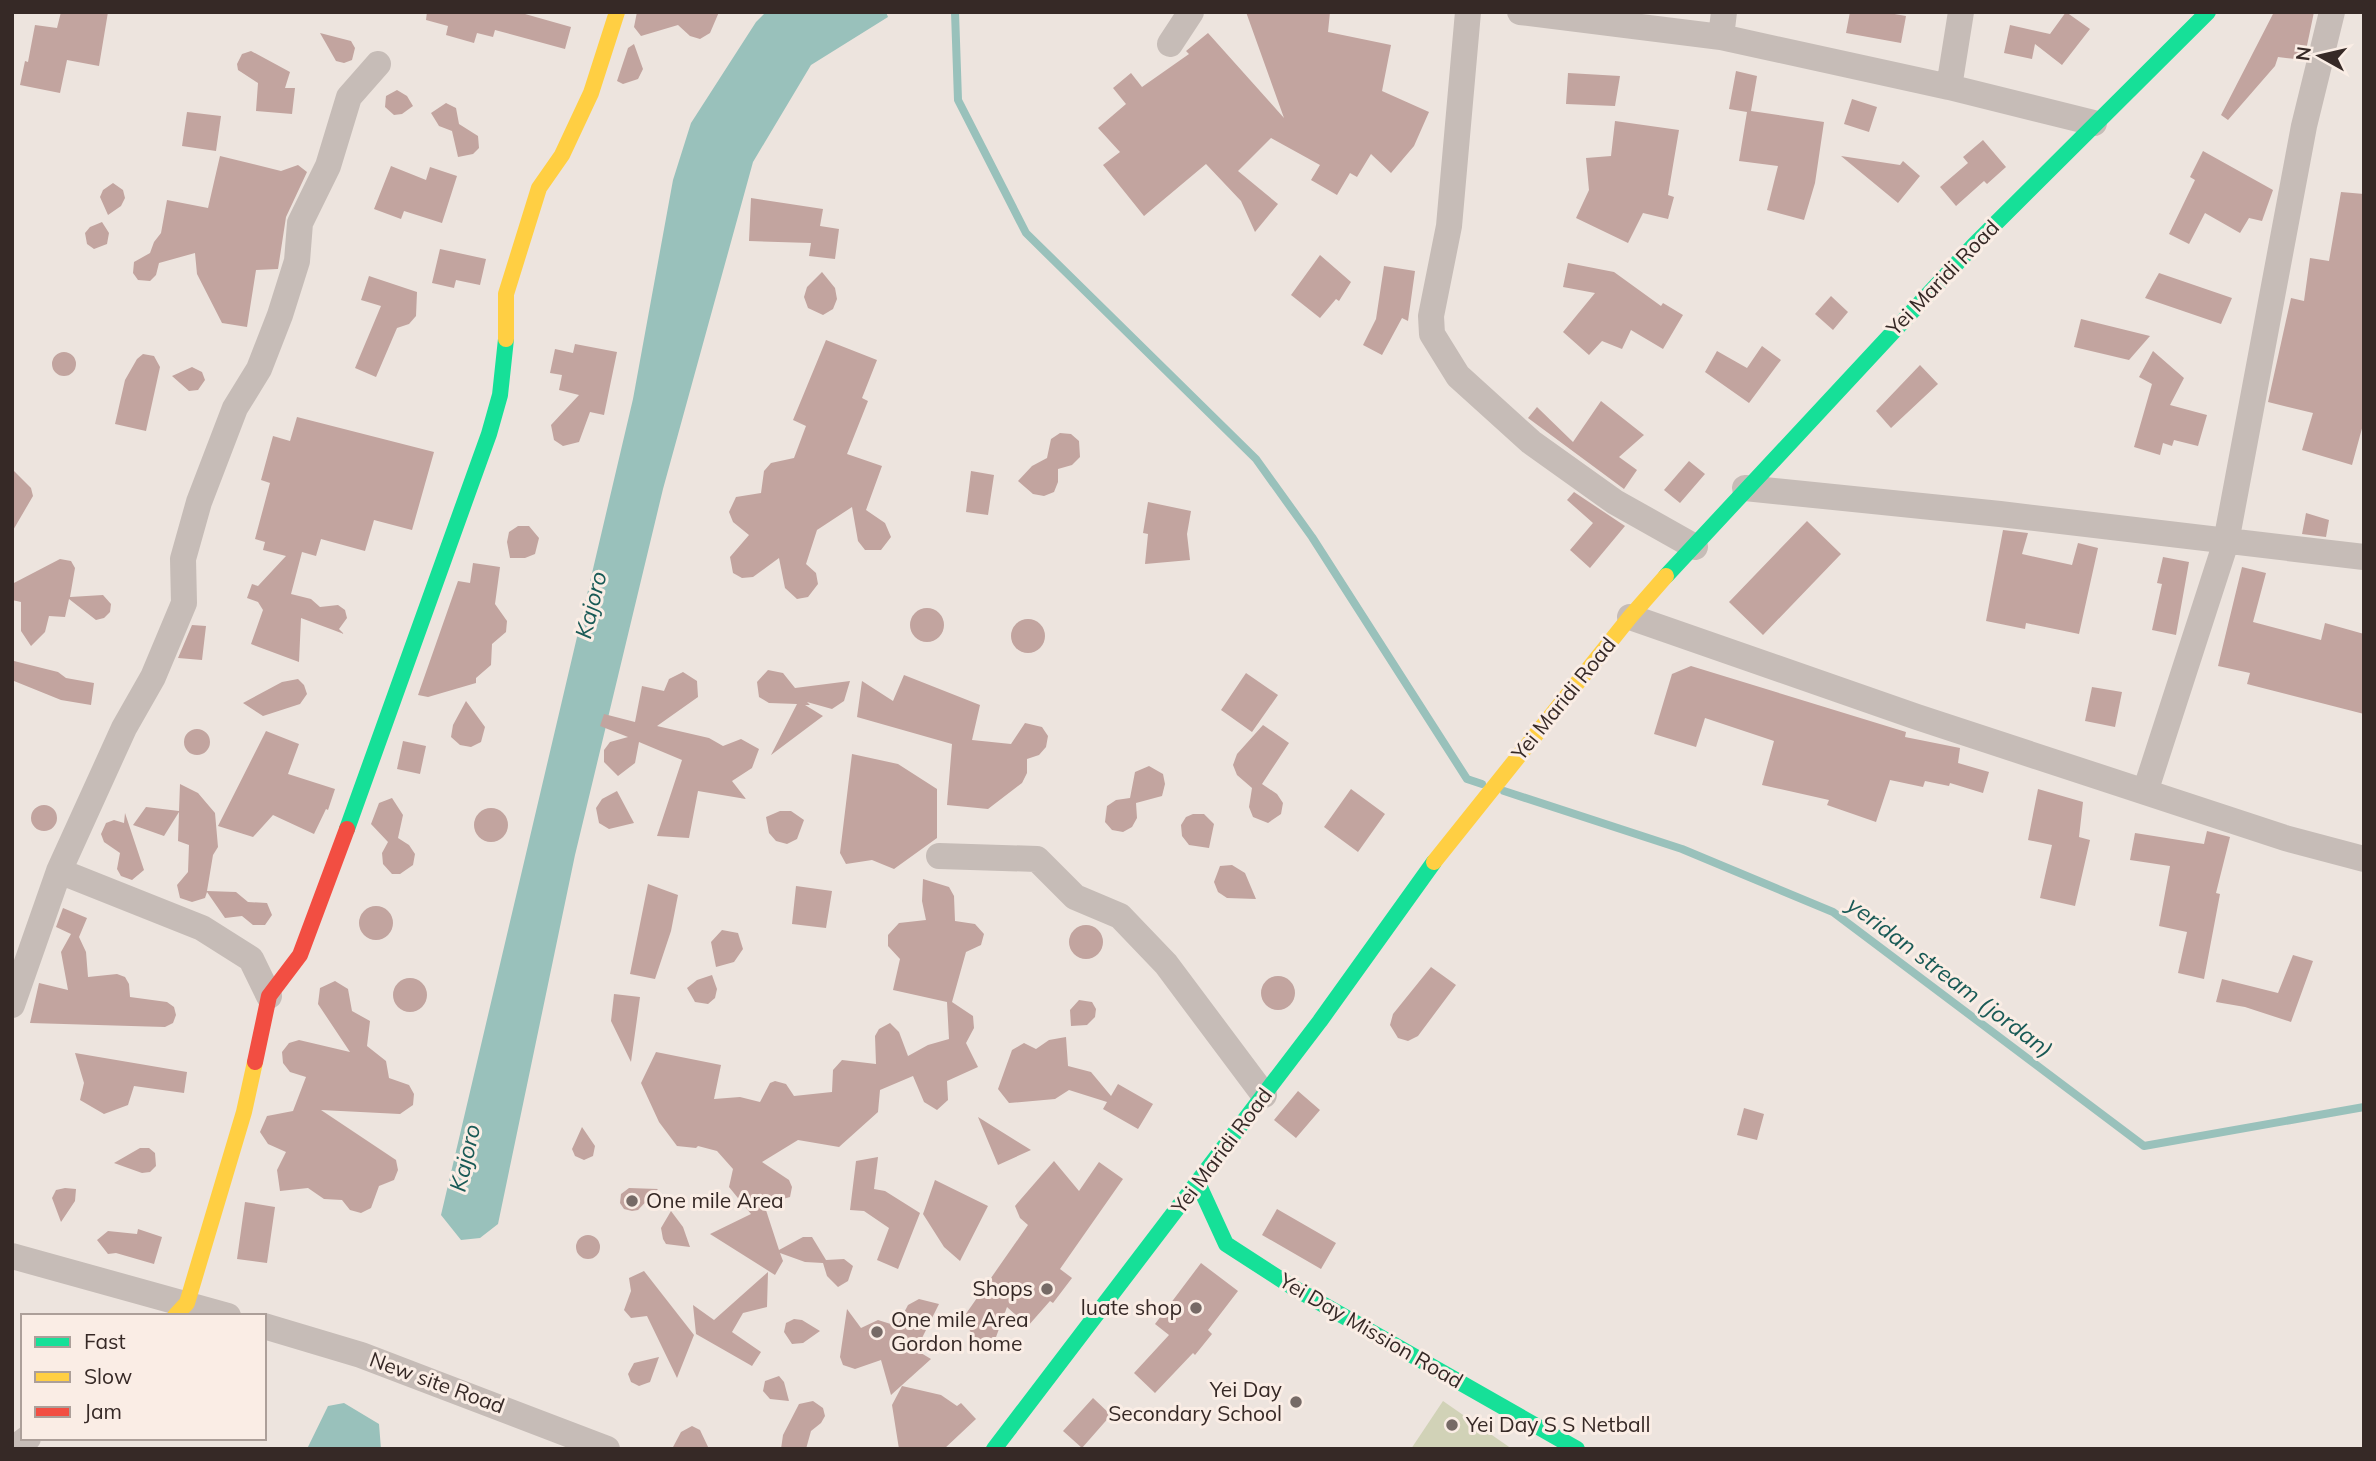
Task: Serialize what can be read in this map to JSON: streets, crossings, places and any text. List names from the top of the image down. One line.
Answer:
{"streets":{"main road":["Yei Maridi Road","Yei Day Mission Road"],"street":["New site Road"]},"crossings":[["Yei Maridi Road","Yei Day Mission Road"]],"water":["Kajoro","yeridan stream (jordan)"],"places":["One mile Area","Shops","luate shop","One mile Area Gordon home","Yei Day Secondary School","Yei Day S S Netball"],"legend":["Fast","Slow","Jam"],"north":"left"}
